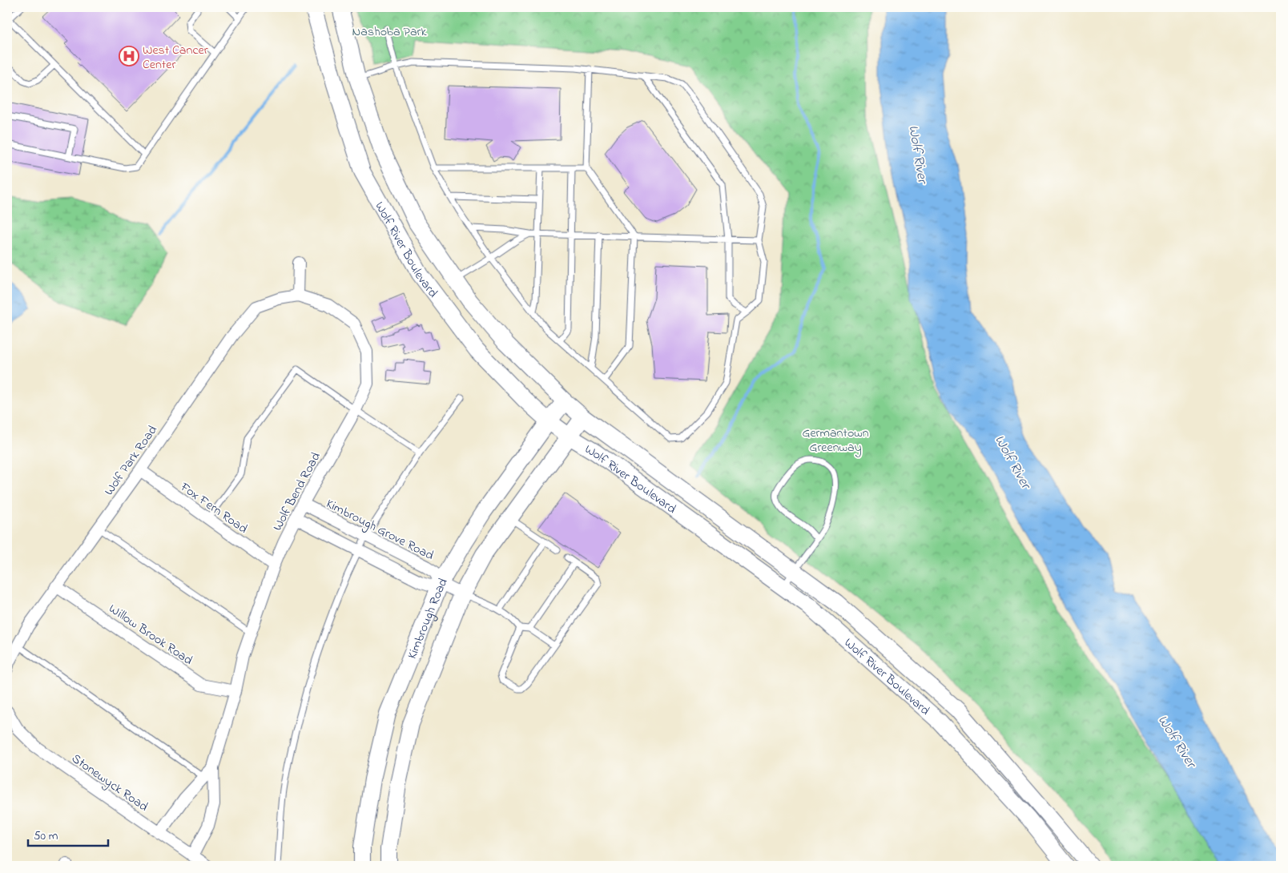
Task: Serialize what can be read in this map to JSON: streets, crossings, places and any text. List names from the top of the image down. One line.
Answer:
{"streets":{"main road":["Wolf River Boulevard","Kimbrough Road"],"street":["Wolf Park Road","Wolf Bend Road","Fox Fern Road","Kimbrough Grove Road","Willow Brook Road","Stonewyck Road"]},"crossings":[["Wolf River Boulevard","Kimbrough Road"],["Wolf Park Road","Wolf Bend Road"],["Wolf Park Road","Fox Fern Road"],["Wolf Park Road","Willow Brook Road"],["Wolf Bend Road","Fox Fern Road"],["Wolf Bend Road","Kimbrough Grove Road"],["Wolf Bend Road","Willow Brook Road"],["Wolf Bend Road","Stonewyck Road"],["Kimbrough Grove Road","Kimbrough Road"]],"water":["Wolf River"],"parks":["Nashoba Park","Germantown Greenway"],"places":{"hospital":["West Cancer Center"]},"scale_bar":"50 m"}
